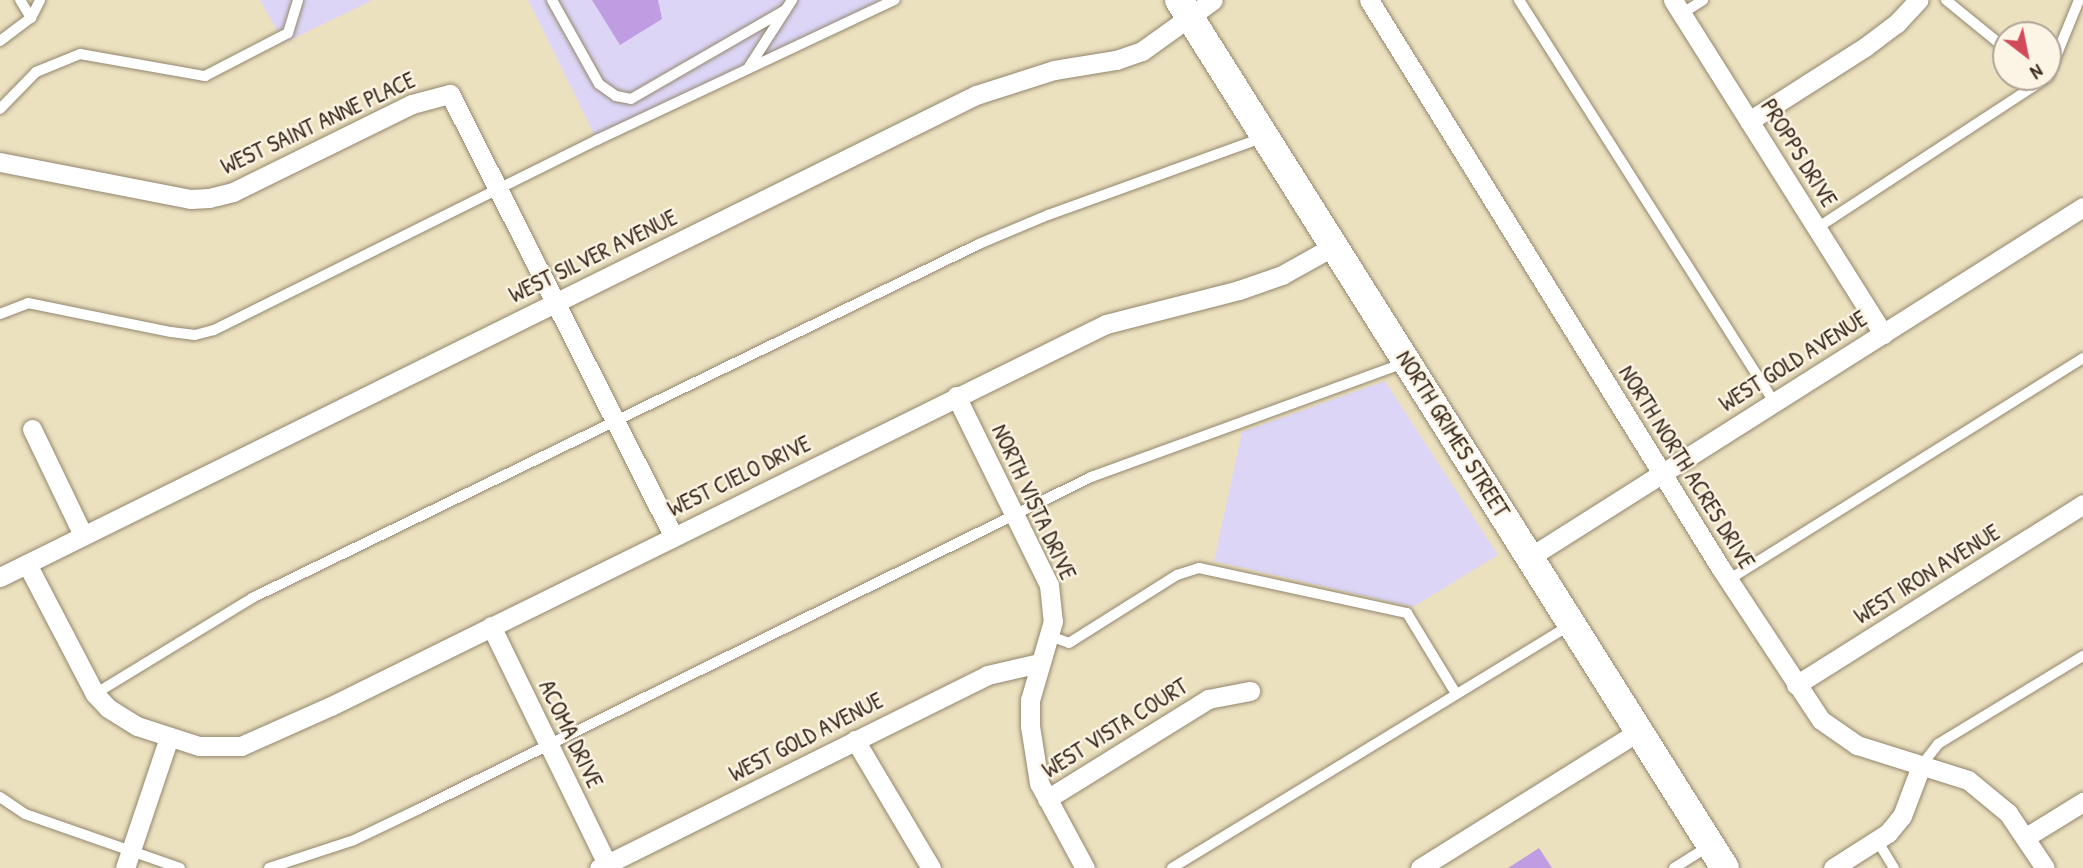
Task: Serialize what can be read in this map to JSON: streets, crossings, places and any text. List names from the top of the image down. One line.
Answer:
{"streets":{"main road":["NORTH GRIMES STREET"],"street":["WEST SAINT ANNE PLACE","PROPPS DRIVE","WEST SILVER AVENUE","WEST GOLD AVENUE","NORTH NORTH ACRES DRIVE","WEST CIELO DRIVE","NORTH VISTA DRIVE","WEST IRON AVENUE","WEST VISTA COURT","ACOMA DRIVE"]},"crossings":[["PROPPS DRIVE","WEST GOLD AVENUE"],["WEST SILVER AVENUE","NORTH GRIMES STREET"],["WEST GOLD AVENUE","NORTH GRIMES STREET"],["WEST GOLD AVENUE","NORTH NORTH ACRES DRIVE"],["WEST GOLD AVENUE","NORTH VISTA DRIVE"],["WEST GOLD AVENUE","ACOMA DRIVE"],["NORTH GRIMES STREET","WEST CIELO DRIVE"],["NORTH NORTH ACRES DRIVE","WEST IRON AVENUE"],["WEST CIELO DRIVE","NORTH VISTA DRIVE"],["WEST CIELO DRIVE","ACOMA DRIVE"],["NORTH VISTA DRIVE","WEST VISTA COURT"]],"north":"bottom right"}
